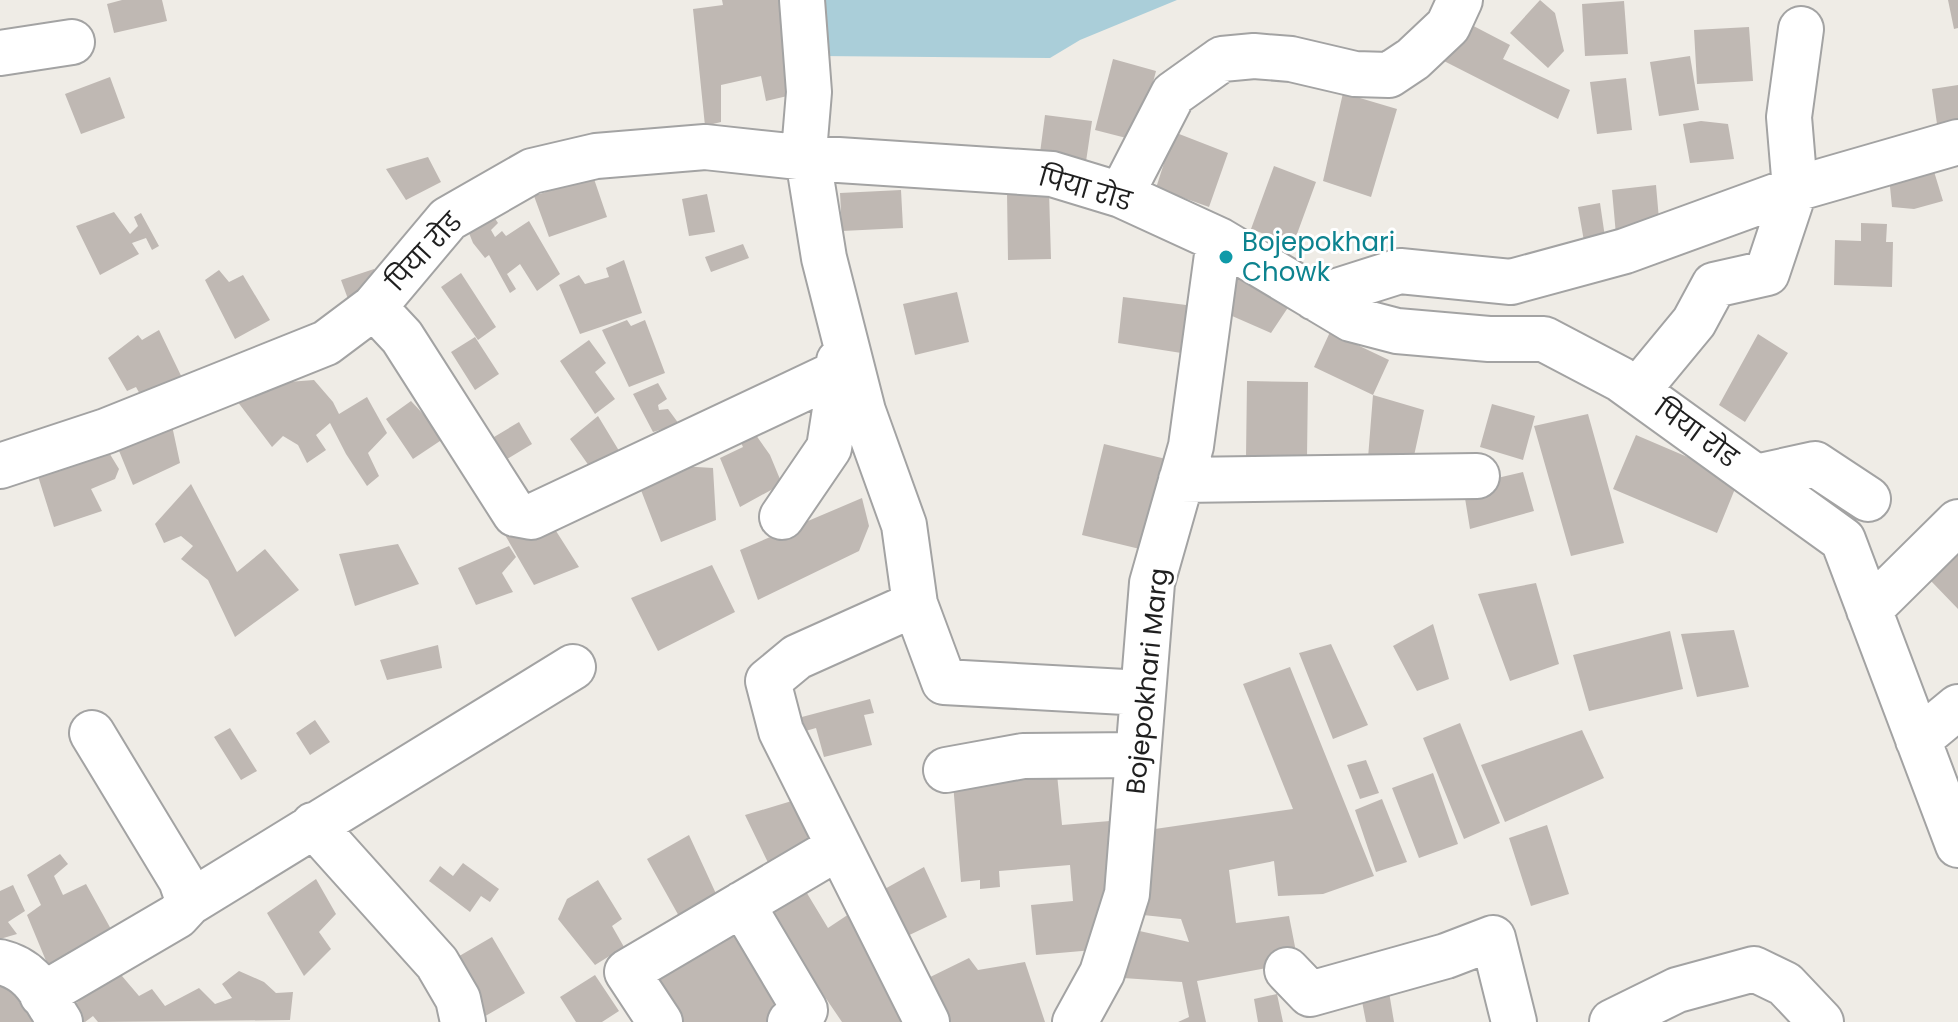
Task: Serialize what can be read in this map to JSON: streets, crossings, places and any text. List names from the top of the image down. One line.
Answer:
{"streets":{"street":["पिया रोड","Bojepokhari Marg"]},"crossings":[["पिया रोड","Bojepokhari Marg"]],"places":["Bojepokhari Chowk"]}
